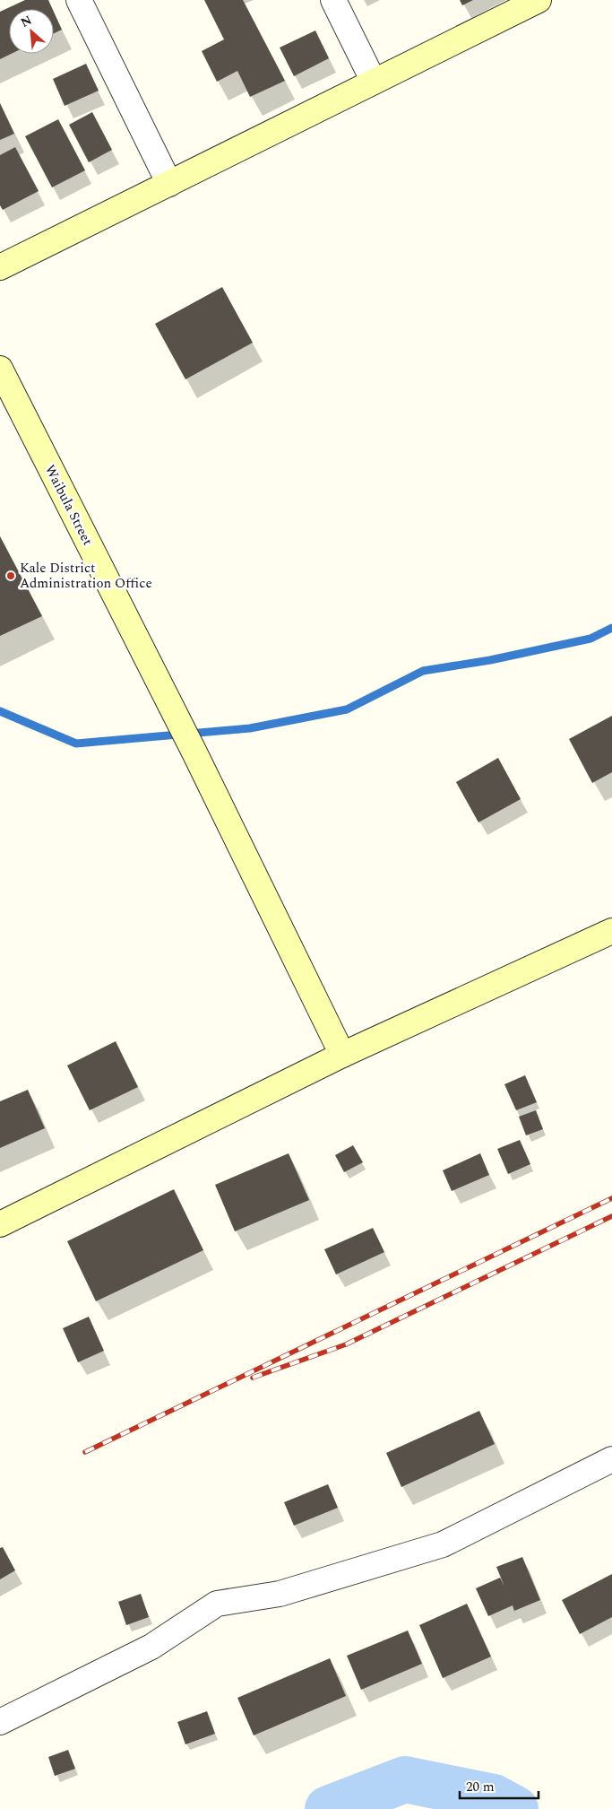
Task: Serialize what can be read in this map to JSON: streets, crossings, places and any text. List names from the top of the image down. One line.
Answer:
{"streets":{"street":["Waibula Street"]},"places":["Kale District Administration Office"],"scale_bar":"20 m","north":"top left"}
